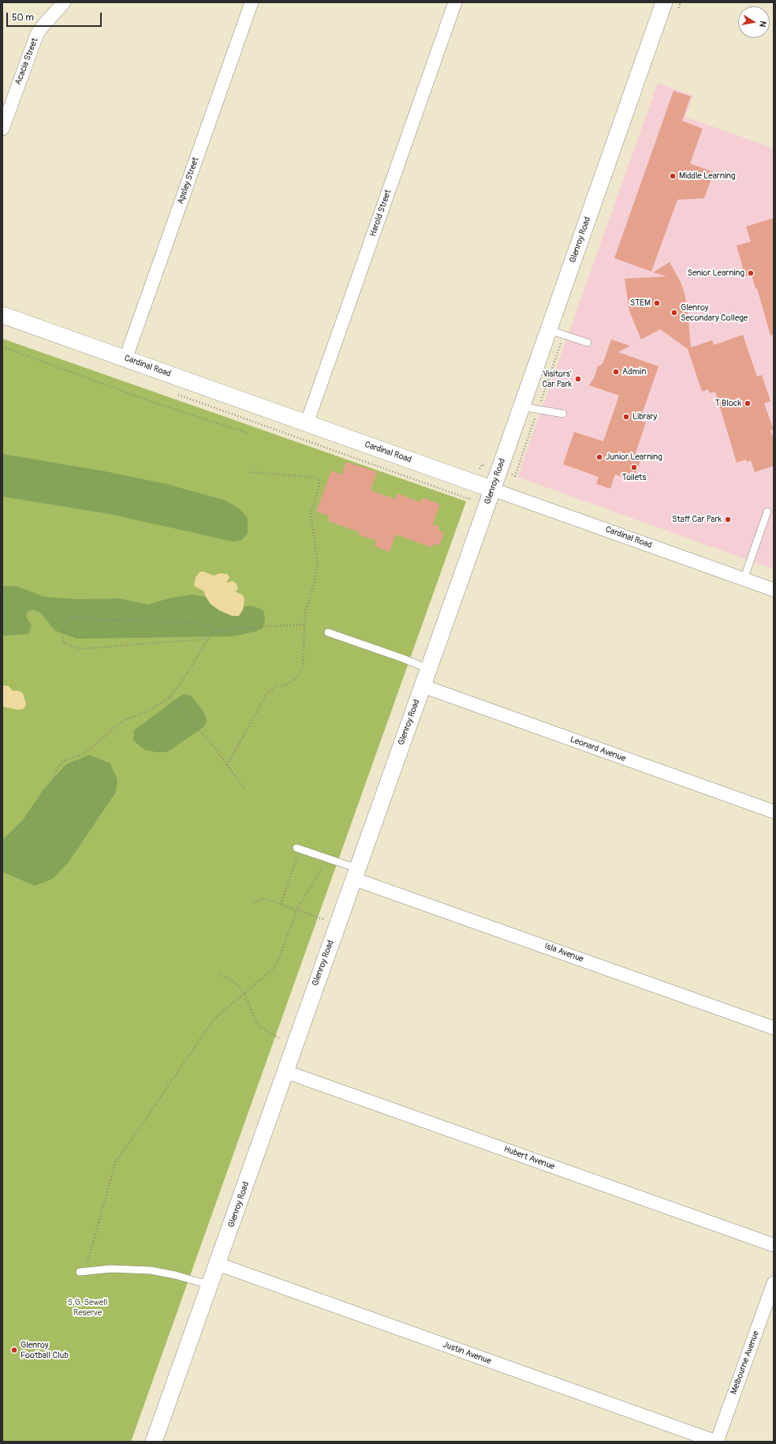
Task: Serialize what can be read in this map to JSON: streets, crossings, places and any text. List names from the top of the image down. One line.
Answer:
{"streets":{"street":["Acacia Street","Apsley Street","Harold Street","Glenroy Road","Cardinal Road","Leonard Avenue","Isla Avenue","Hubert Avenue","Justin Avenue","Melbourne Avenue"]},"crossings":[["Apsley Street","Cardinal Road"],["Harold Street","Cardinal Road"],["Glenroy Road","Cardinal Road"],["Glenroy Road","Leonard Avenue"],["Glenroy Road","Isla Avenue"],["Glenroy Road","Hubert Avenue"],["Glenroy Road","Justin Avenue"],["Justin Avenue","Melbourne Avenue"]],"parks":["S.G. Sewell Reserve"],"places":["Middle Learning","Senior Learning","STEM","Glenroy Secondary College","Admin","Visitors' Car Park","T Block","Library","Junior Learning","Toilets","Staff Car Park","Glenroy Football Club"],"scale_bar":"50 m","north":"right"}
